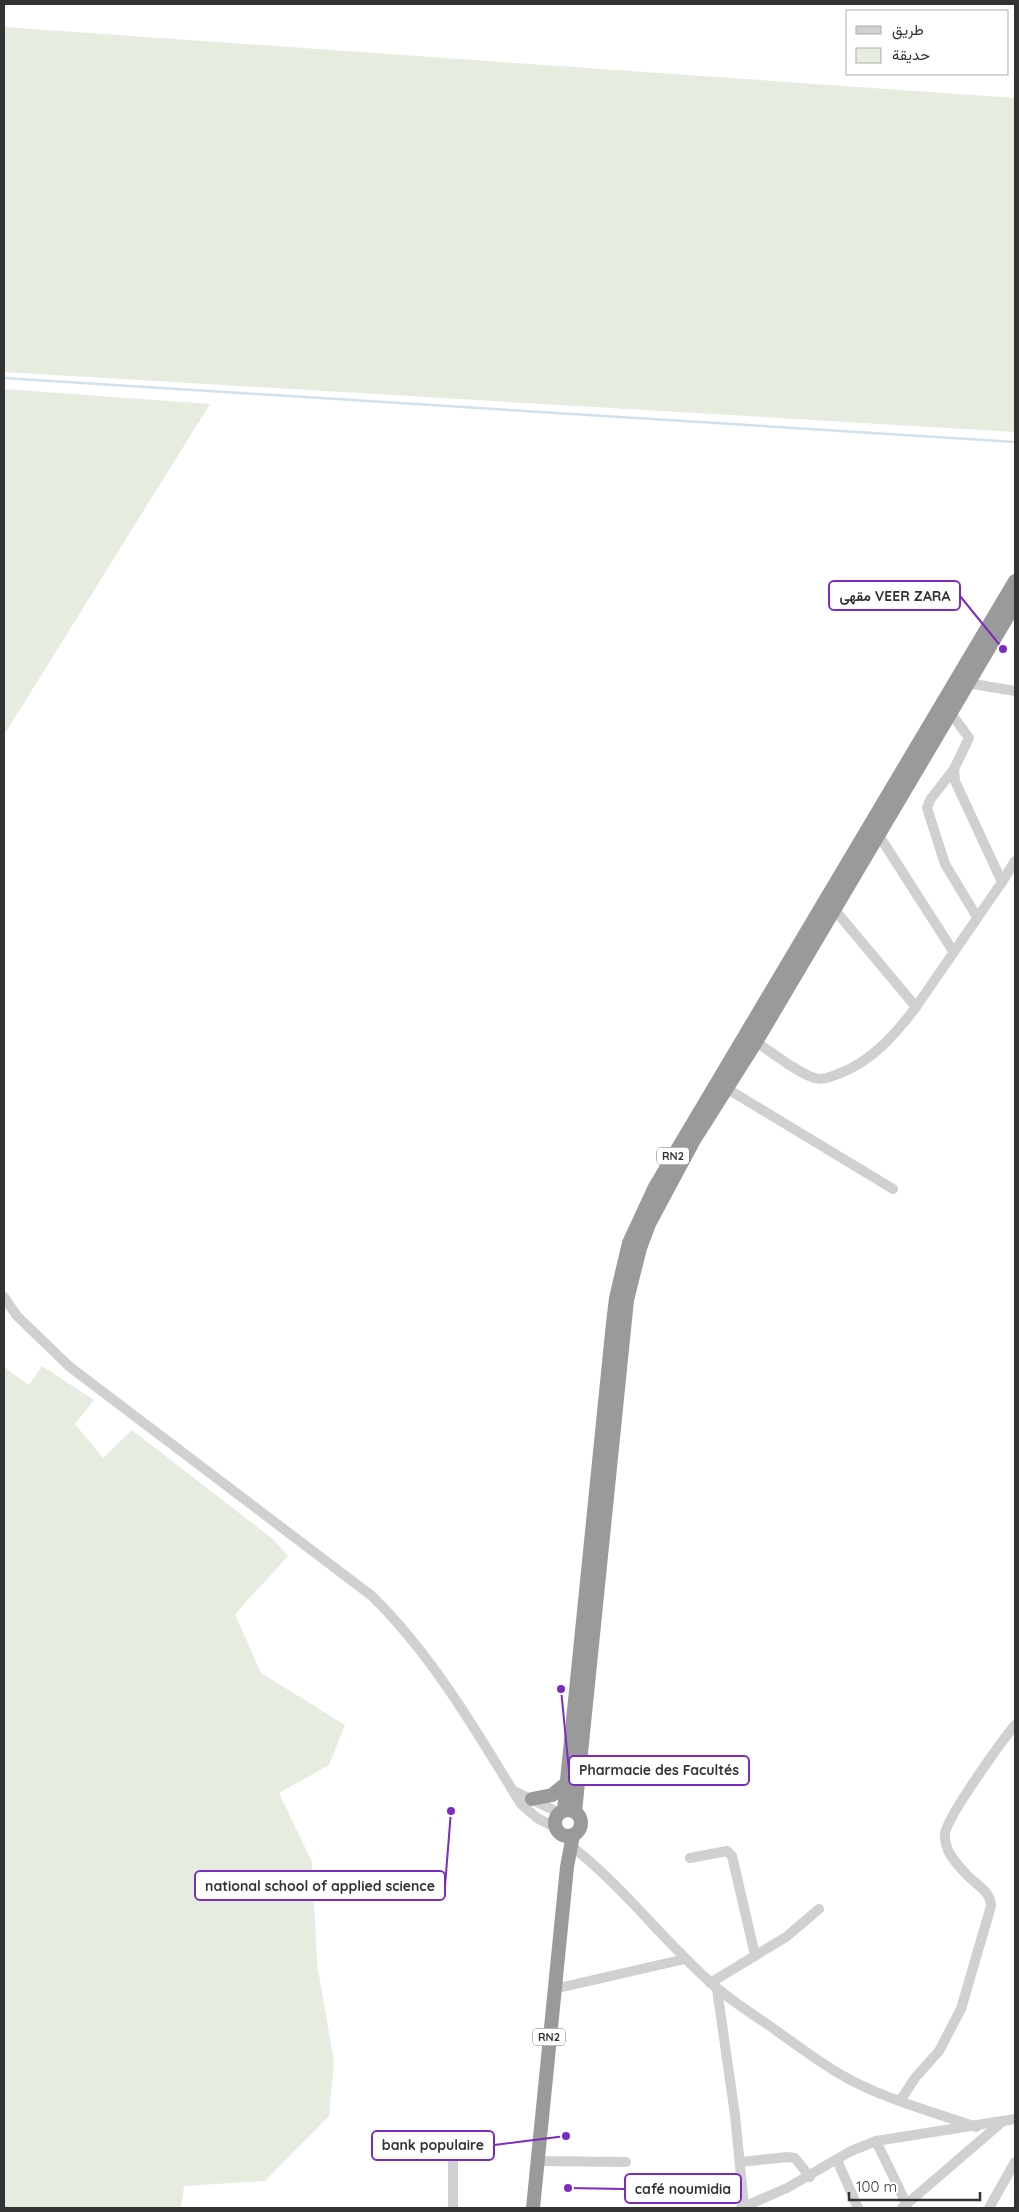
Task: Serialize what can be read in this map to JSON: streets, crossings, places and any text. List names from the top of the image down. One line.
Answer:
{"streets":{"highway":["RN2"]},"places":["مقهى VEER ZARA","Pharmacie des Facultés","national school of applied science","bank populaire","café noumidia"],"legend":["طريق","حديقة"],"scale_bar":"100 m"}
